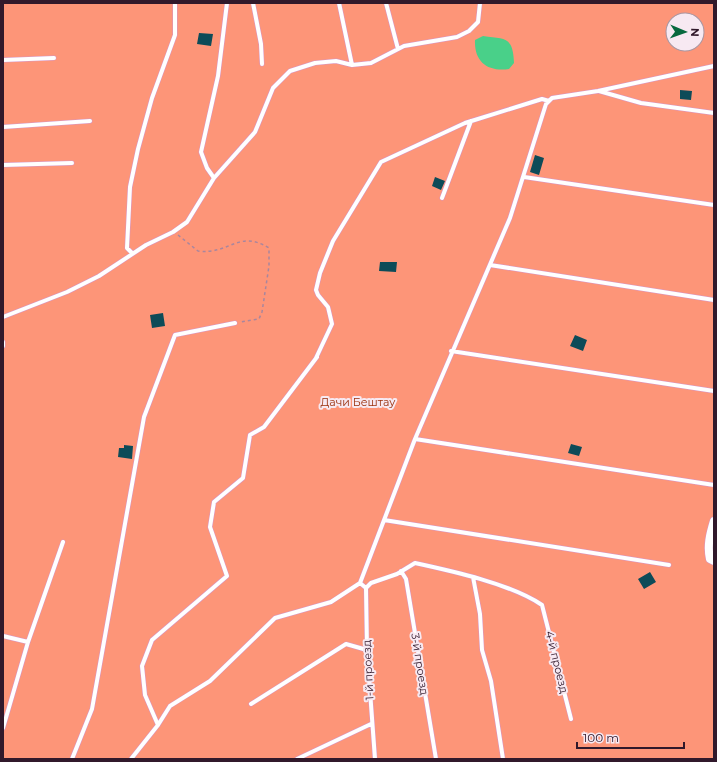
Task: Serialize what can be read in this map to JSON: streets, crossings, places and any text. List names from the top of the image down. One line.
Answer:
{"streets":{"lane":["4-й проезд","3-й проезд","1-й проезд"]},"parks":["Дачи Бештау"],"scale_bar":"100 m","north":"right"}
